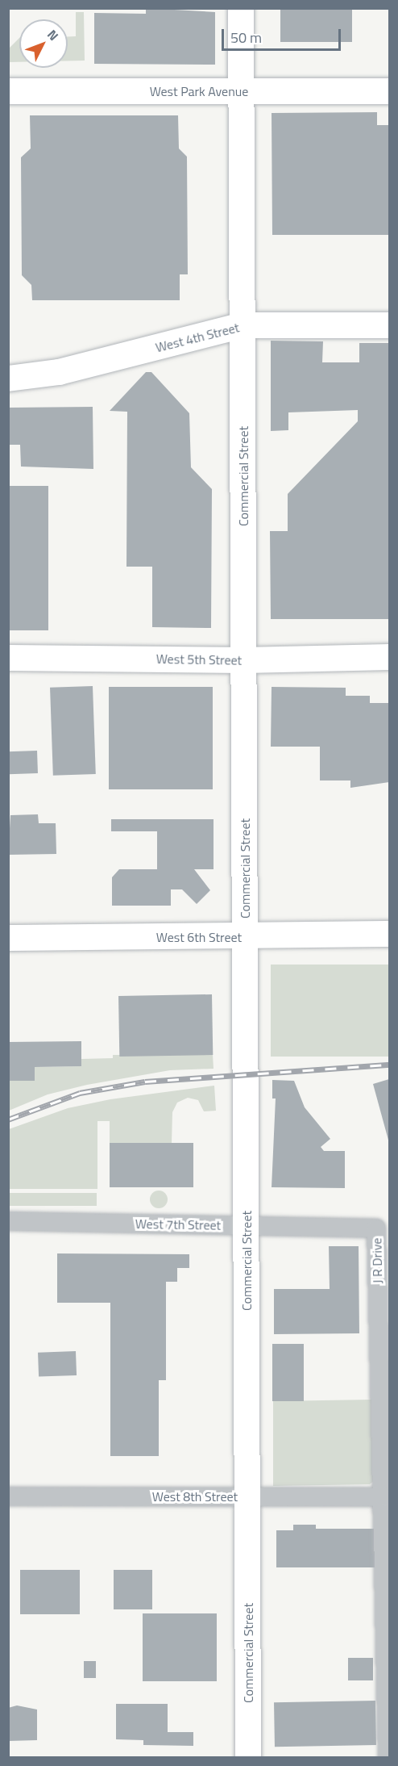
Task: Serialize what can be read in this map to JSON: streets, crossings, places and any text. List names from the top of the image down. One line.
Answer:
{"streets":{"street":["West Park Avenue","West 4th Street","Commercial Street","West 5th Street","West 6th Street","West 7th Street","J R Drive","West 8th Street"]},"crossings":[["West Park Avenue","Commercial Street"],["West 4th Street","Commercial Street"],["Commercial Street","West 5th Street"],["Commercial Street","West 6th Street"],["Commercial Street","West 7th Street"],["Commercial Street","West 8th Street"],["West 7th Street","J R Drive"],["J R Drive","West 8th Street"]],"scale_bar":"50 m","north":"top right"}
